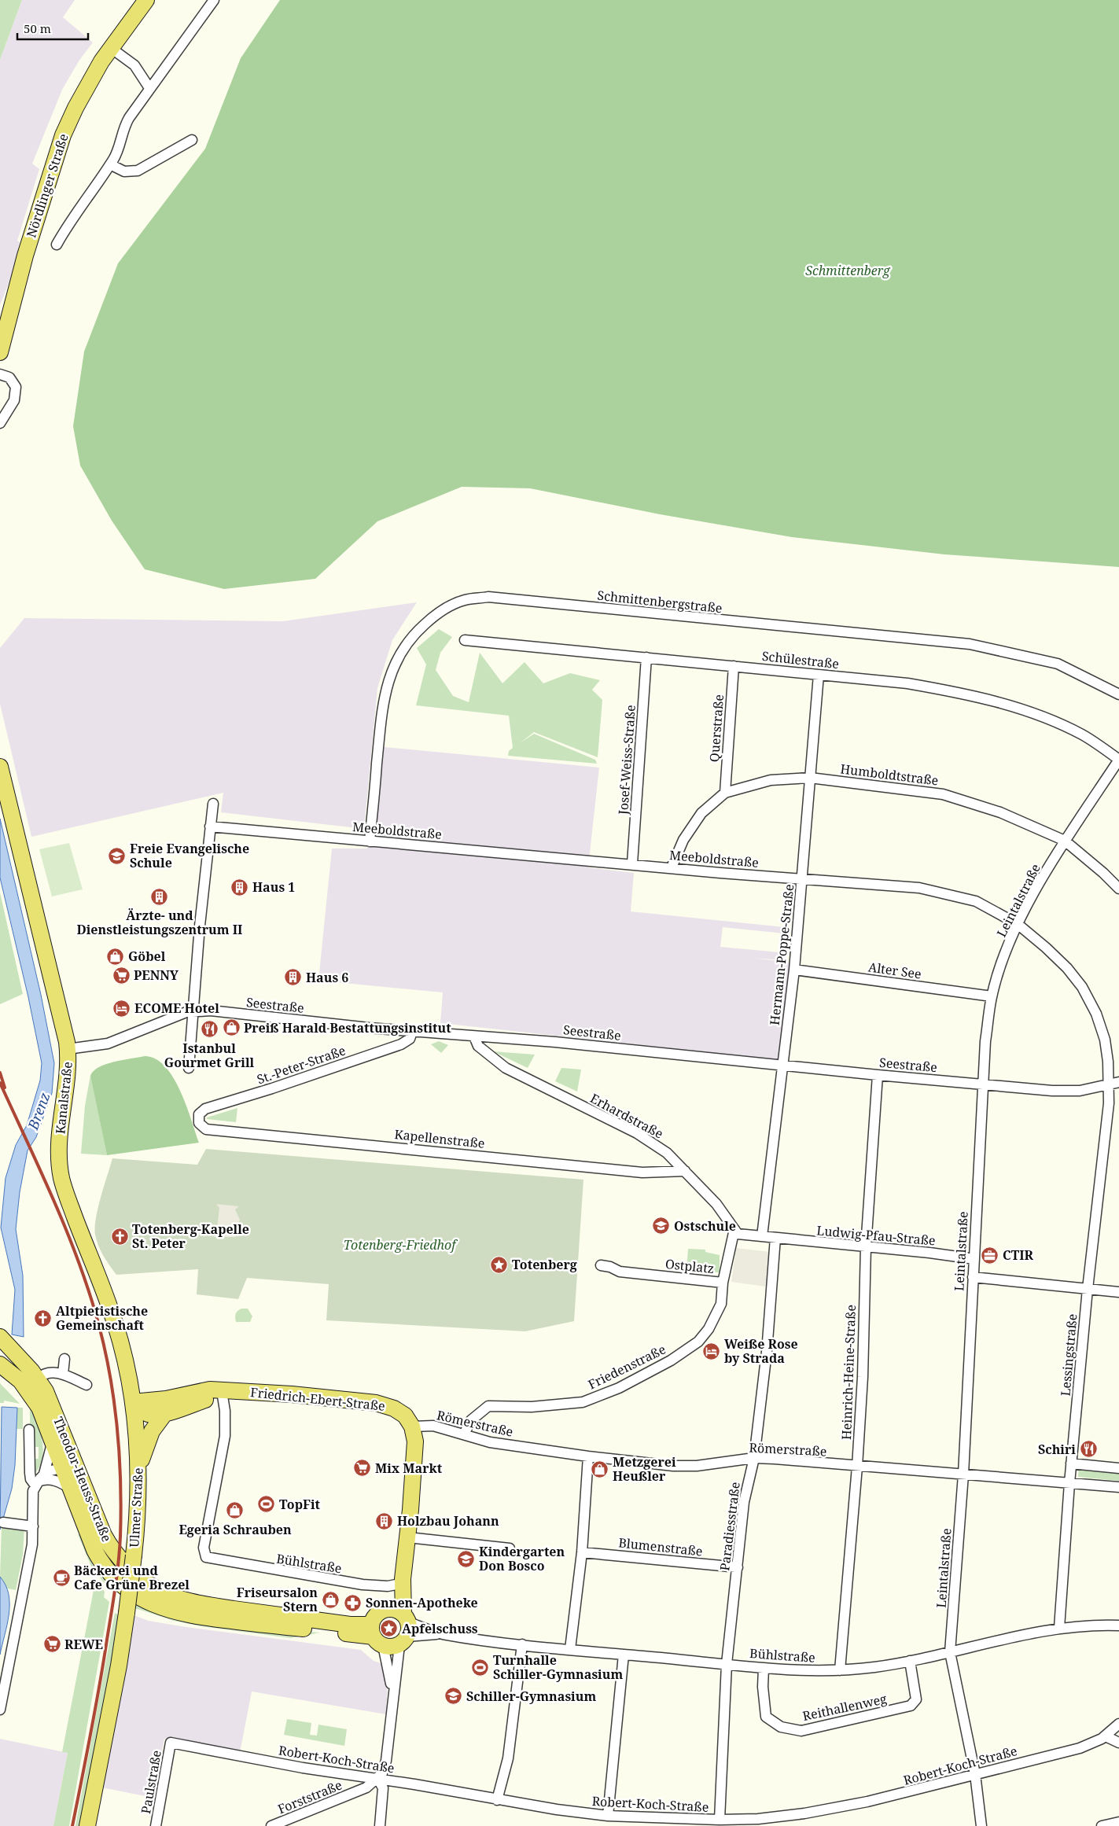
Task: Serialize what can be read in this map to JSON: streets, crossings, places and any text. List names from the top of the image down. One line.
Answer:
{"streets":{"main road":["Nördlinger Straße","Kanalstraße","Friedrich-Ebert-Straße","Theodor-Heuss-Straße","Ulmer Straße"],"street":["Schmittenbergstraße","Schülestraße","Querstraße","Josef-Weiss-Straße","Humboldtstraße","Meeboldstraße","Leintalstraße","Hermann-Poppe-Straße","Alter See","Seestraße","St.-Peter-Straße","Erhardstraße","Kapellenstraße","Ludwig-Pfau-Straße","Ostplatz","Lessingstraße","Friedenstraße","Heinrich-Heine-Straße","Römerstraße","Paradiesstraße","Blumenstraße","Bühlstraße","Reithallenweg","Robert-Koch-Straße","Paulstraße","Forststraße"]},"crossings":[["Schmittenbergstraße","Meeboldstraße"],["Schülestraße","Querstraße"],["Schülestraße","Josef-Weiss-Straße"],["Schülestraße","Leintalstraße"],["Schülestraße","Hermann-Poppe-Straße"],["Querstraße","Humboldtstraße"],["Josef-Weiss-Straße","Meeboldstraße"],["Humboldtstraße","Meeboldstraße"],["Humboldtstraße","Leintalstraße"],["Humboldtstraße","Hermann-Poppe-Straße"],["Meeboldstraße","Leintalstraße"],["Meeboldstraße","Hermann-Poppe-Straße"],["Meeboldstraße","Seestraße"],["Meeboldstraße","Lessingstraße"],["Leintalstraße","Alter See"],["Leintalstraße","Seestraße"],["Leintalstraße","Ludwig-Pfau-Straße"],["Leintalstraße","Römerstraße"],["Leintalstraße","Bühlstraße"],["Leintalstraße","Robert-Koch-Straße"],["Hermann-Poppe-Straße","Alter See"],["Hermann-Poppe-Straße","Seestraße"],["Seestraße","St.-Peter-Straße"],["Seestraße","Kanalstraße"],["Seestraße","Erhardstraße"],["Seestraße","Lessingstraße"],["Seestraße","Heinrich-Heine-Straße"],["St.-Peter-Straße","Kapellenstraße"],["Kanalstraße","Friedrich-Ebert-Straße"],["Kanalstraße","Ulmer Straße"],["Erhardstraße","Kapellenstraße"],["Erhardstraße","Ostplatz"],["Ludwig-Pfau-Straße","Heinrich-Heine-Straße"],["Ludwig-Pfau-Straße","Paradiesstraße"],["Ostplatz","Friedenstraße"],["Lessingstraße","Römerstraße"],["Lessingstraße","Bühlstraße"],["Friedenstraße","Römerstraße"],["Heinrich-Heine-Straße","Römerstraße"],["Heinrich-Heine-Straße","Bühlstraße"],["Friedrich-Ebert-Straße","Römerstraße"],["Friedrich-Ebert-Straße","Ulmer Straße"],["Friedrich-Ebert-Straße","Bühlstraße"],["Römerstraße","Paradiesstraße"],["Paradiesstraße","Blumenstraße"],["Paradiesstraße","Bühlstraße"],["Paradiesstraße","Robert-Koch-Straße"],["Bühlstraße","Reithallenweg"],["Robert-Koch-Straße","Paulstraße"],["Robert-Koch-Straße","Forststraße"]],"water":["Brenz"],"parks":["Schmittenberg","Totenberg-Friedhof"],"places":{"school or university":["Freie Evangelische Schule","Ostschule","Kindergarten Don Bosco","Schiller-Gymnasium"],"building":["Haus 1","Ärzte- und Dienstleistungszentrum II","Haus 6","Holzbau Johann"],"shop":["Göbel","Preiß Harald Bestattungsinstitut","Metzgerei Heußler","Egeria Schrauben","Friseursalon Stern"],"supermarket":["PENNY","Mix Markt","REWE"],"hotel":["ECOME Hotel","Weiße Rose by Strada"],"restaurant":["Istanbul Gourmet Grill","Schiri"],"church":["Totenberg-Kapelle St. Peter","Altpietistische Gemeinschaft"],"office":["CTIR"],"place":["Totenberg","Apfelschuss"],"sports":["TopFit","Turnhalle Schiller-Gymnasium"],"cafe":["Bäckerei und Cafe Grüne Brezel"],"pharmacy":["Sonnen-Apotheke"]},"scale_bar":"50 m"}
